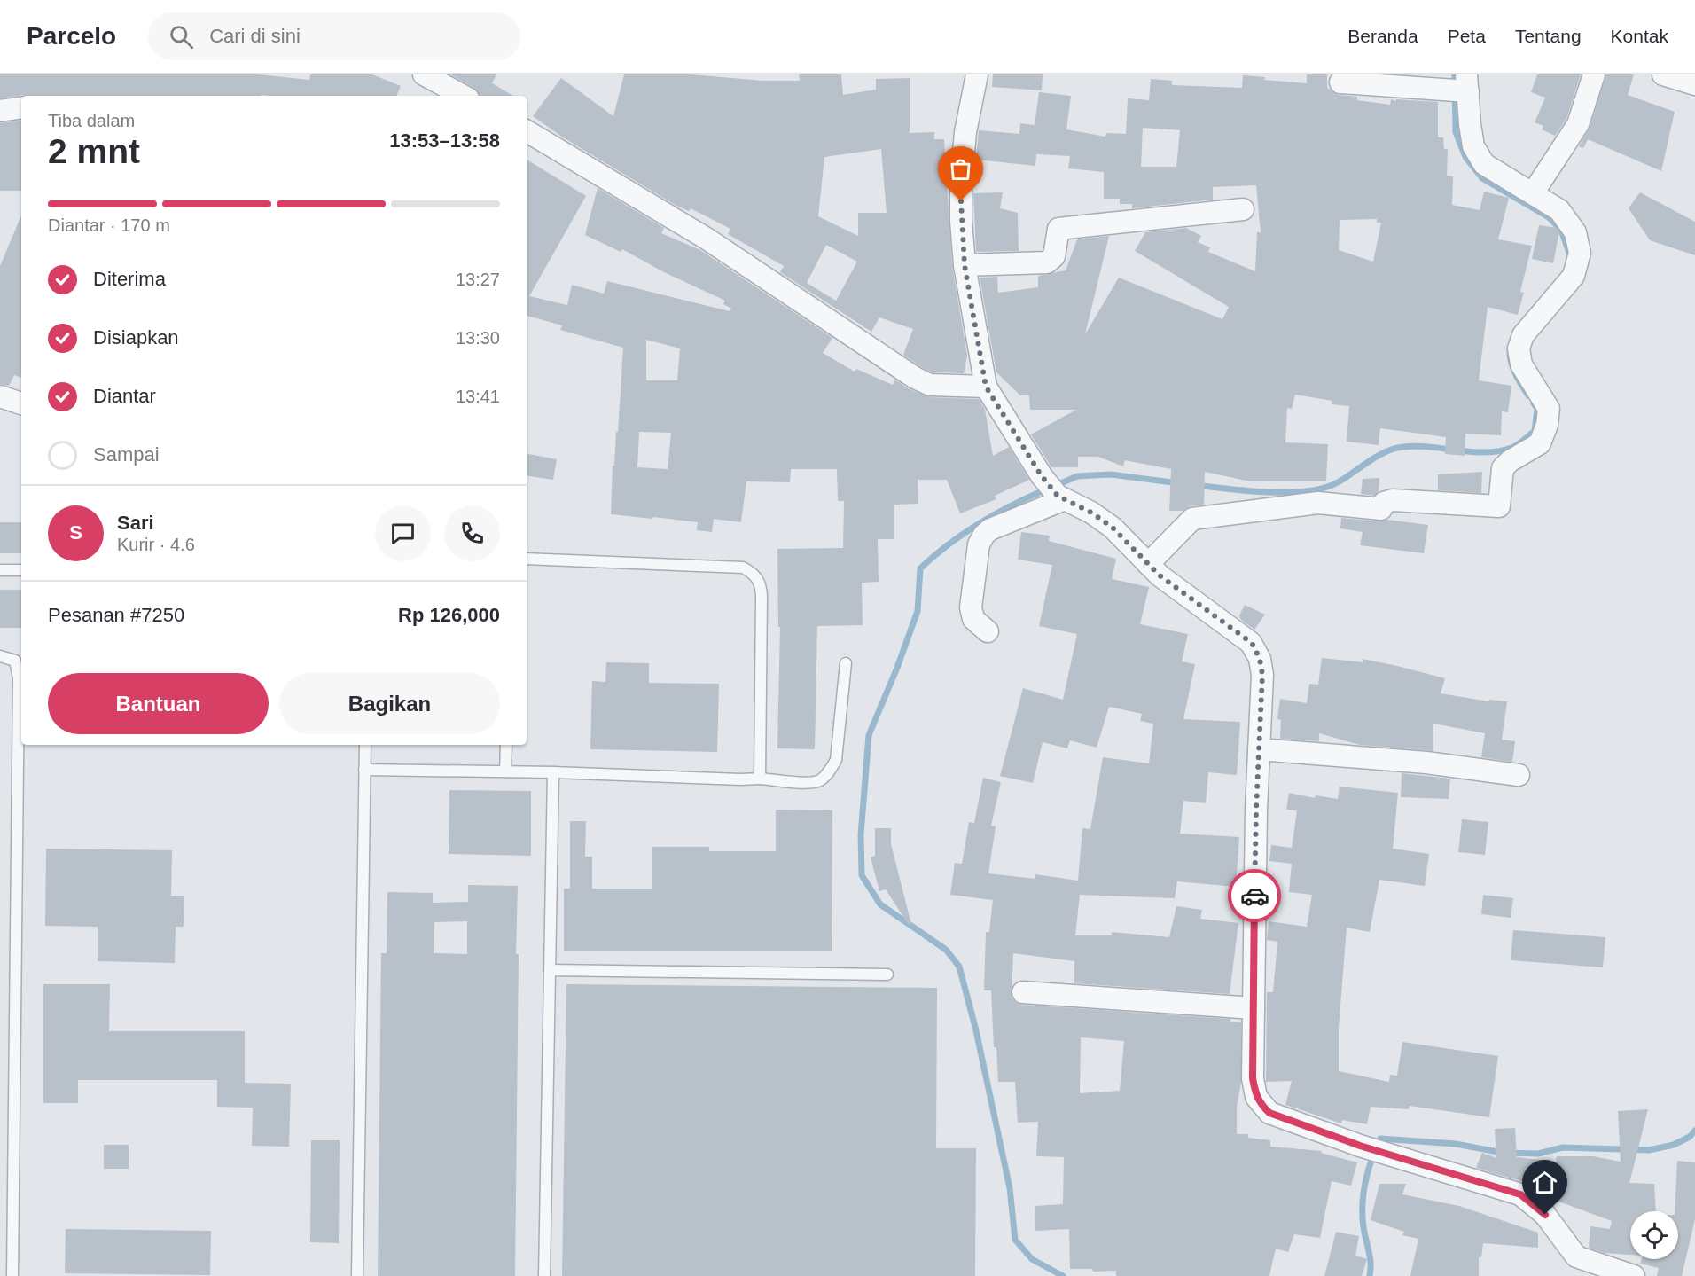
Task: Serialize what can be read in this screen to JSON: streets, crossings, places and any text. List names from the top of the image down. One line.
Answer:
{"page":{"header":"Parcelo","search":"Cari di sini","nav":["Beranda","Peta","Tentang","Kontak"],"heading":["2 mnt","Tiba dalam","13:53–13:58"],"panel":["Sari","Kurir · 4.6","Pesanan #7250","Rp 126,000"],"bar":"Diantar · 170 m","list":[["Diterima","13:27"],["Disiapkan","13:30"],["Diantar","13:41"],"Sampai"],"round":"S","buttons":["Bantuan","Bagikan"]}}
